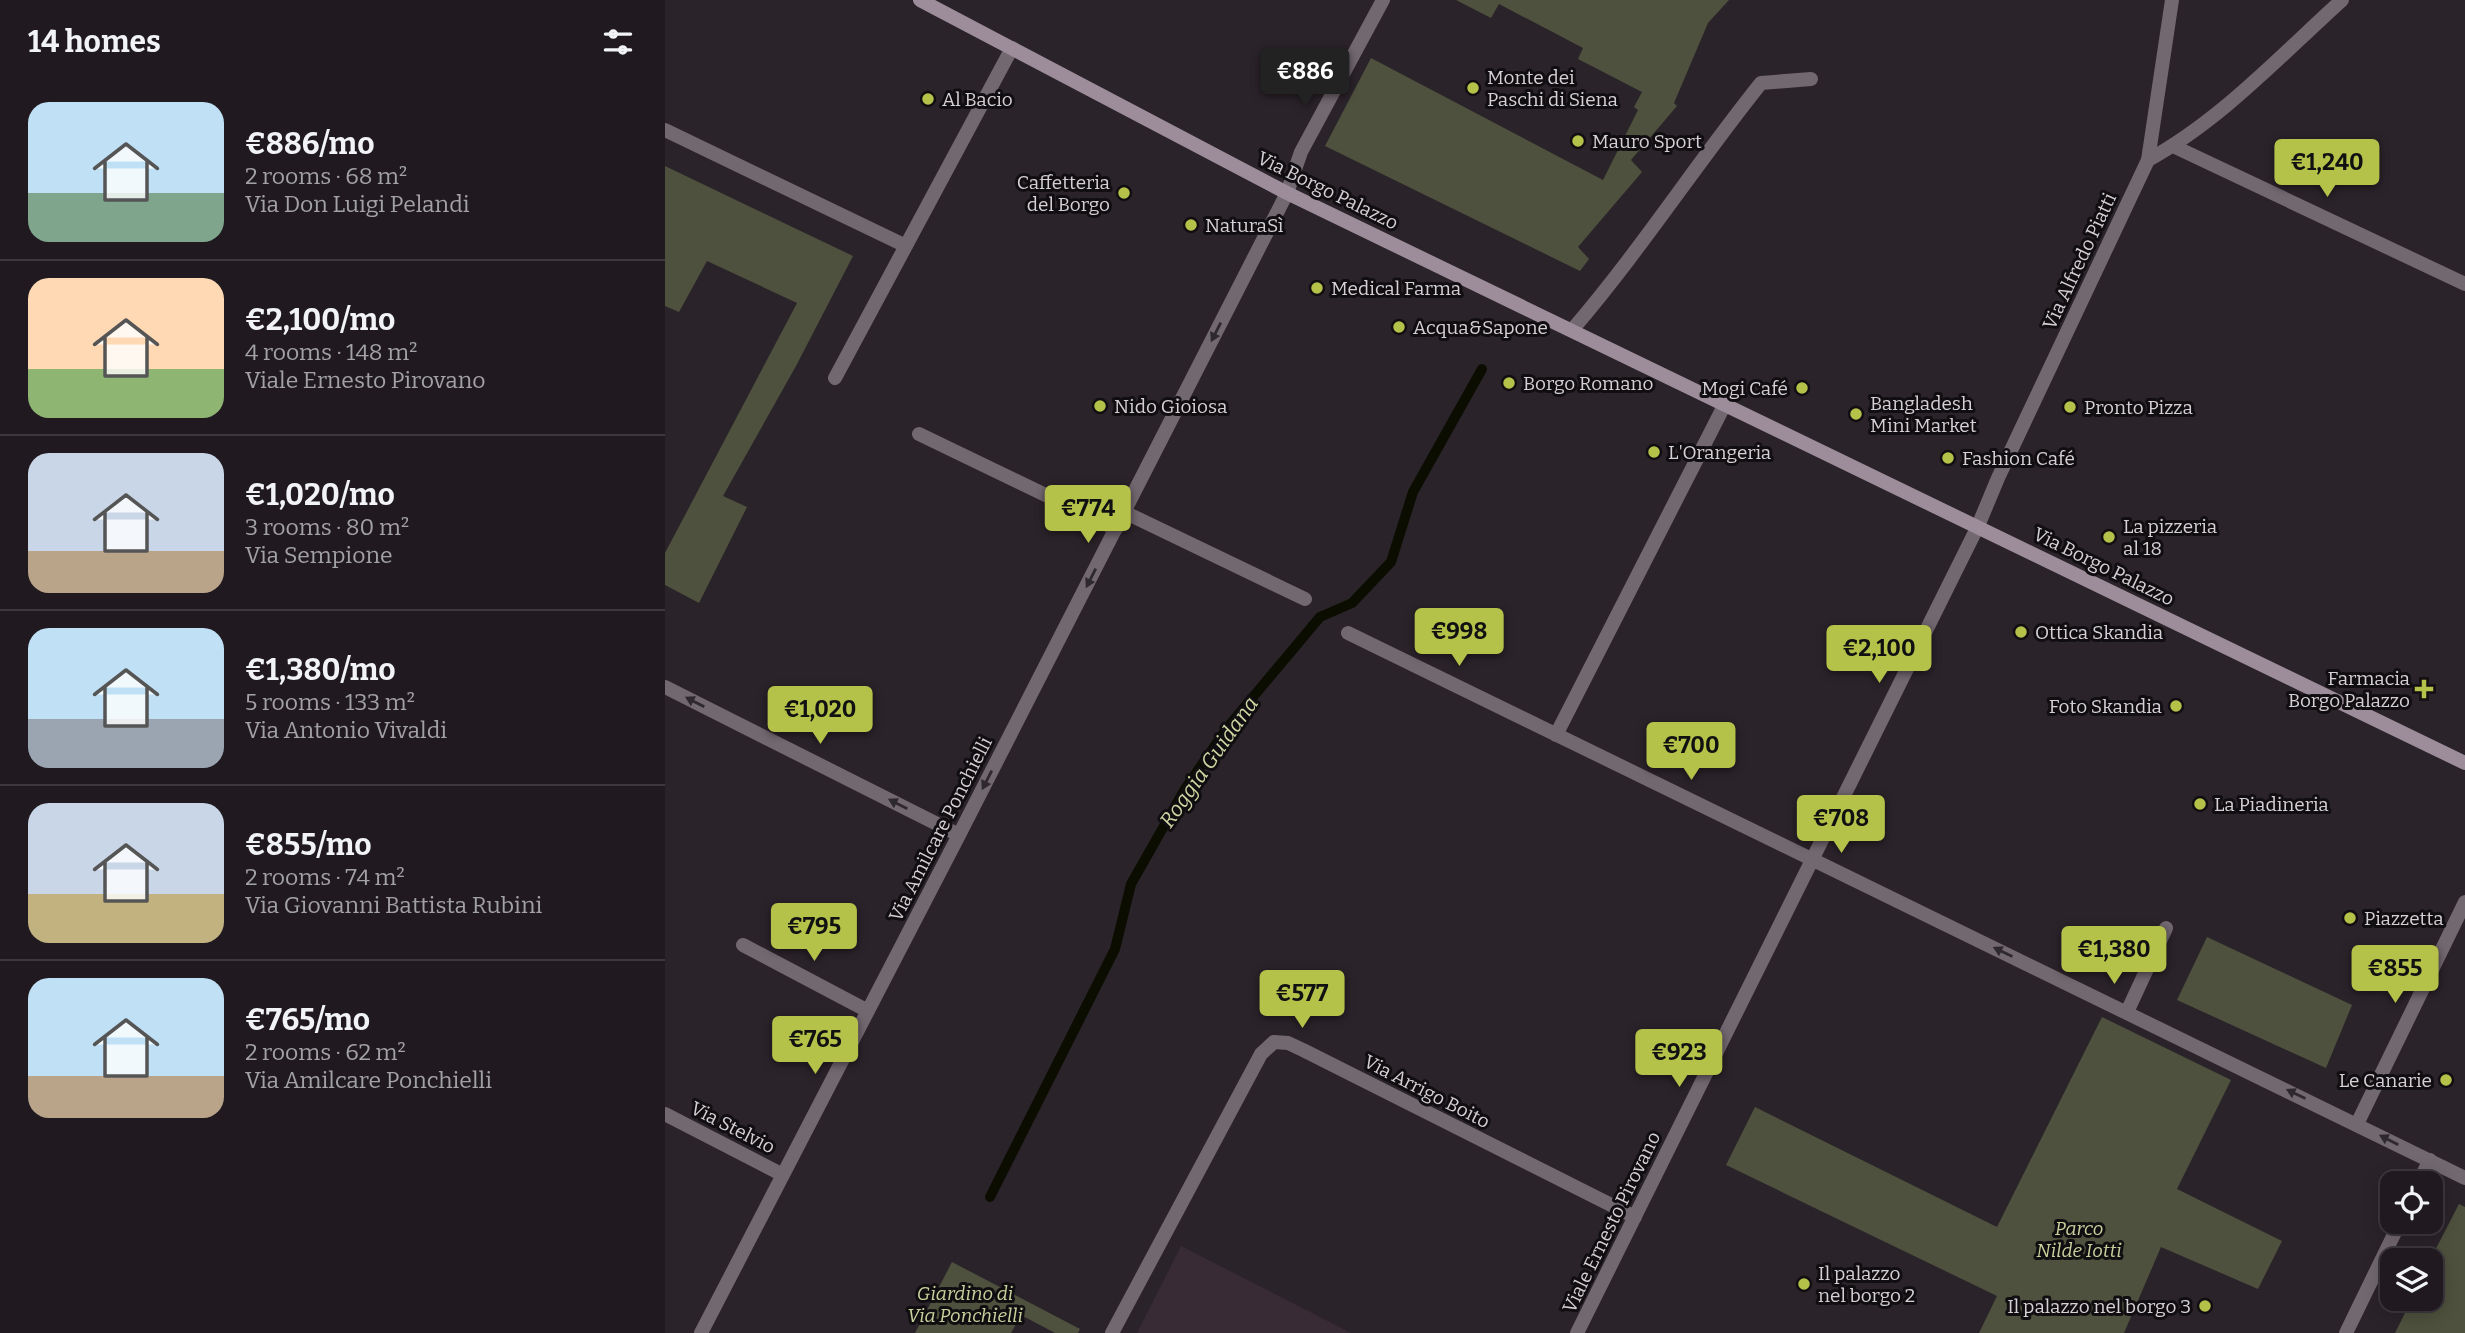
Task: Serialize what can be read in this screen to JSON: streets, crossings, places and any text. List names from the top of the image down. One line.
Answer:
{"streets":{"main road":["Via Borgo Palazzo"],"street":["Via Alfredo Piatti","Via Amilcare Ponchielli","Via Arrigo Boito","Via Stelvio","Viale Ernesto Pirovano"]},"crossings":[["Via Borgo Palazzo","Via Alfredo Piatti"],["Via Borgo Palazzo","Via Amilcare Ponchielli"],["Via Borgo Palazzo","Viale Ernesto Pirovano"],["Via Alfredo Piatti","Viale Ernesto Pirovano"],["Via Amilcare Ponchielli","Via Stelvio"],["Via Arrigo Boito","Viale Ernesto Pirovano"]],"one_way":["Via Amilcare Ponchielli"],"water":["Roggia Guidana"],"parks":["Parco Nilde Iotti","Giardino di Via Ponchielli"],"places":{"other":["Monte dei Paschi di Siena","Al Bacio","Mauro Sport","Caffetteria del Borgo","NaturaSì","Medical Farma","Acqua&Sapone","Borgo Romano","Mogi Café","Nido Gioiosa","Pronto Pizza","Bangladesh Mini Market","L'Orangeria","Fashion Café","La pizzeria al 18","Ottica Skandia","Foto Skandia","La Piadineria","Piazzetta","Le Canarie","Il palazzo nel borgo 2","Il palazzo nel borgo 3"],"health":["Farmacia Borgo Palazzo"]},"page":{"heading":"14 homes","price":["€886","€1,240","€774","€998","€2,100","€1,020","€700","€708","€795","€1,380","€855","€577","€765","€923"],"list":[{"name":"€886/mo","note":"2 rooms · 68 m² · Via Don Luigi Pelandi"},{"name":"€2,100/mo","note":"4 rooms · 148 m² · Viale Ernesto Pirovano"},{"name":"€1,020/mo","note":"3 rooms · 80 m² · Via Sempione"},{"name":"€1,380/mo","note":"5 rooms · 133 m² · Via Antonio Vivaldi"},{"name":"€855/mo","note":"2 rooms · 74 m² · Via Giovanni Battista Rubini"},{"name":"€765/mo","note":"2 rooms · 62 m² · Via Amilcare Ponchielli"}]}}
